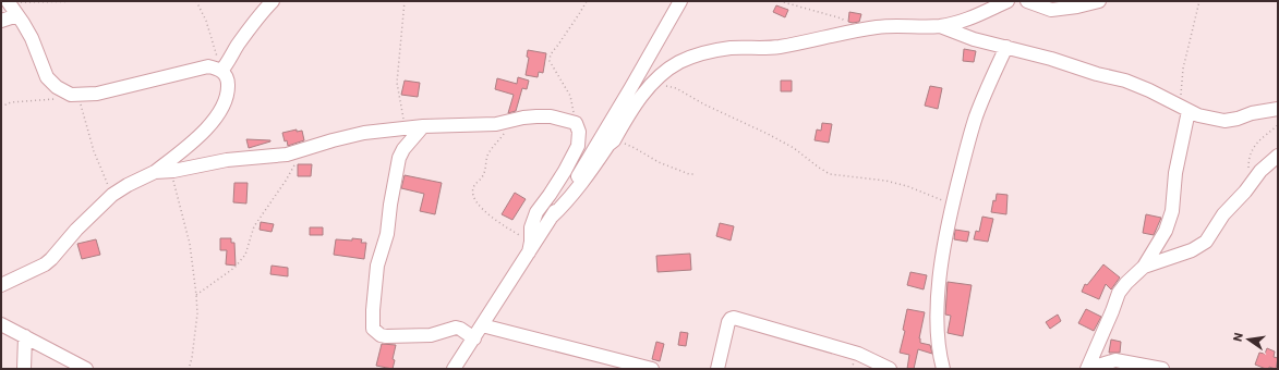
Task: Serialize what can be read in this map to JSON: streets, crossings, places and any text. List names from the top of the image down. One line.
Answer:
{"north":"left"}
